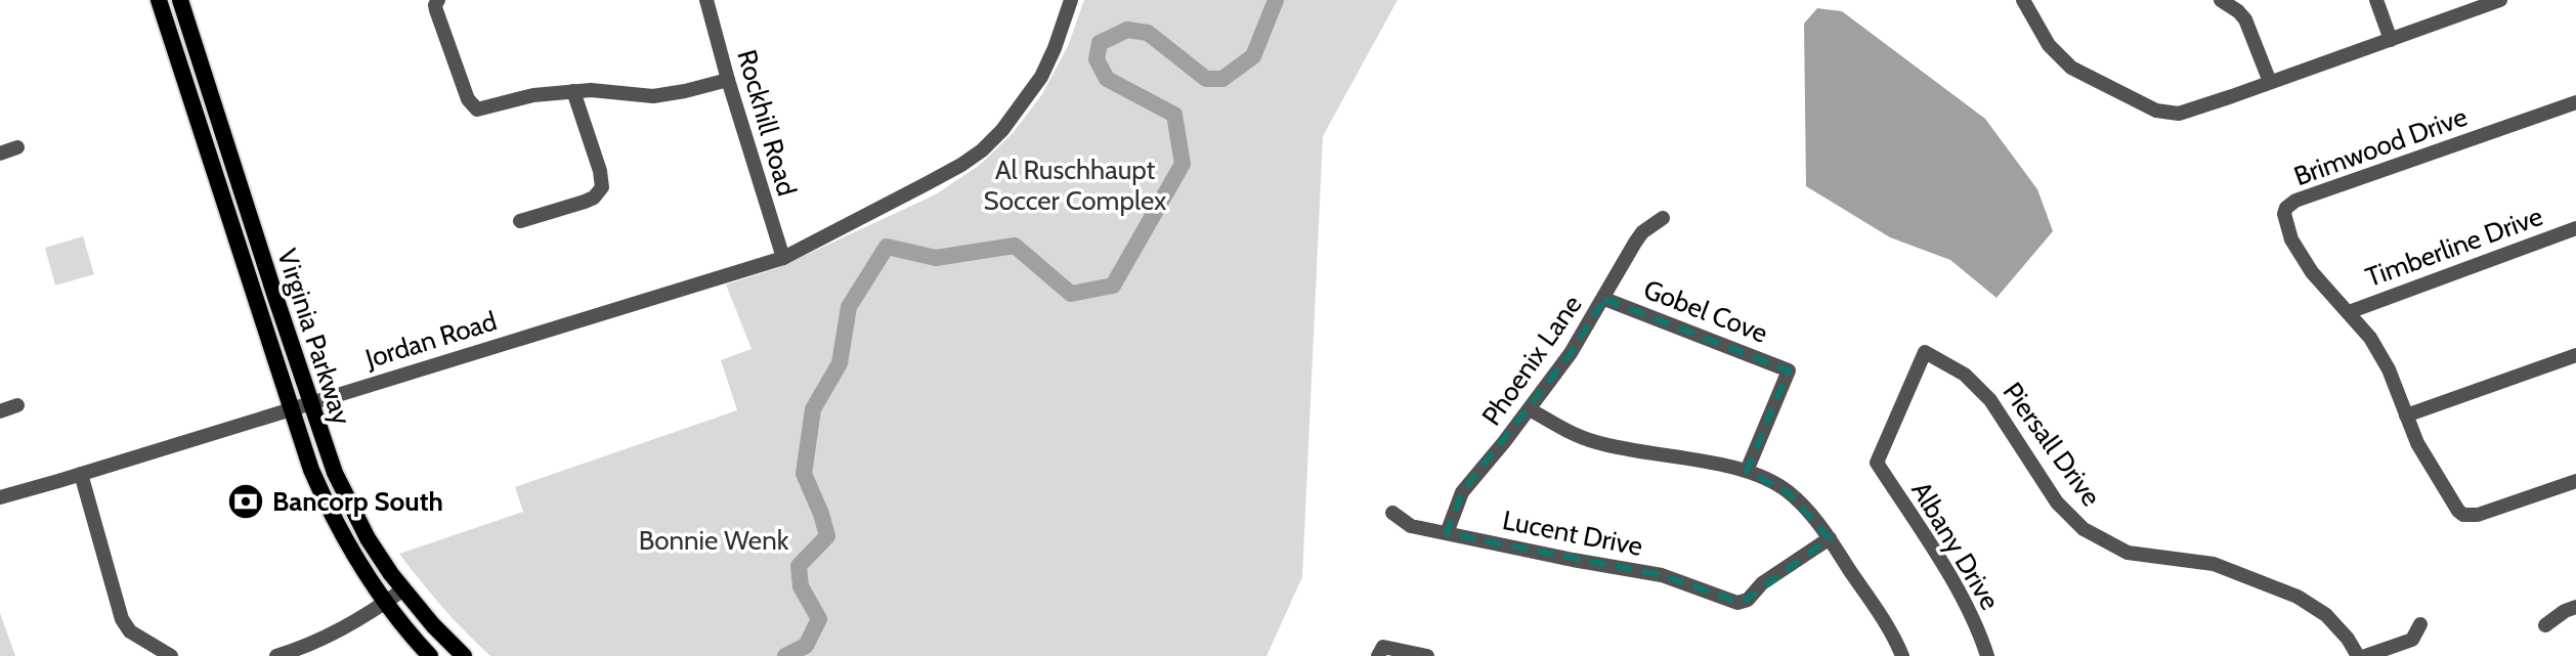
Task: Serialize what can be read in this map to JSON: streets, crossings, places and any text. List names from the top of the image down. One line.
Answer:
{"streets":{"main road":["Virginia Parkway"],"street":["Rockhill Road","Brimwood Drive","Timberline Drive","Gobel Cove","Jordan Road","Phoenix Lane","Piersall Drive","Lucent Drive","Albany Drive"]},"crossings":[["Rockhill Road","Jordan Road"],["Brimwood Drive","Timberline Drive"],["Gobel Cove","Phoenix Lane"],["Virginia Parkway","Jordan Road"],["Phoenix Lane","Lucent Drive"],["Piersall Drive","Albany Drive"]],"parks":["Al Ruschhaupt Soccer Complex","Bonnie Wenk"],"places":{"bank":["Bancorp South"]}}
